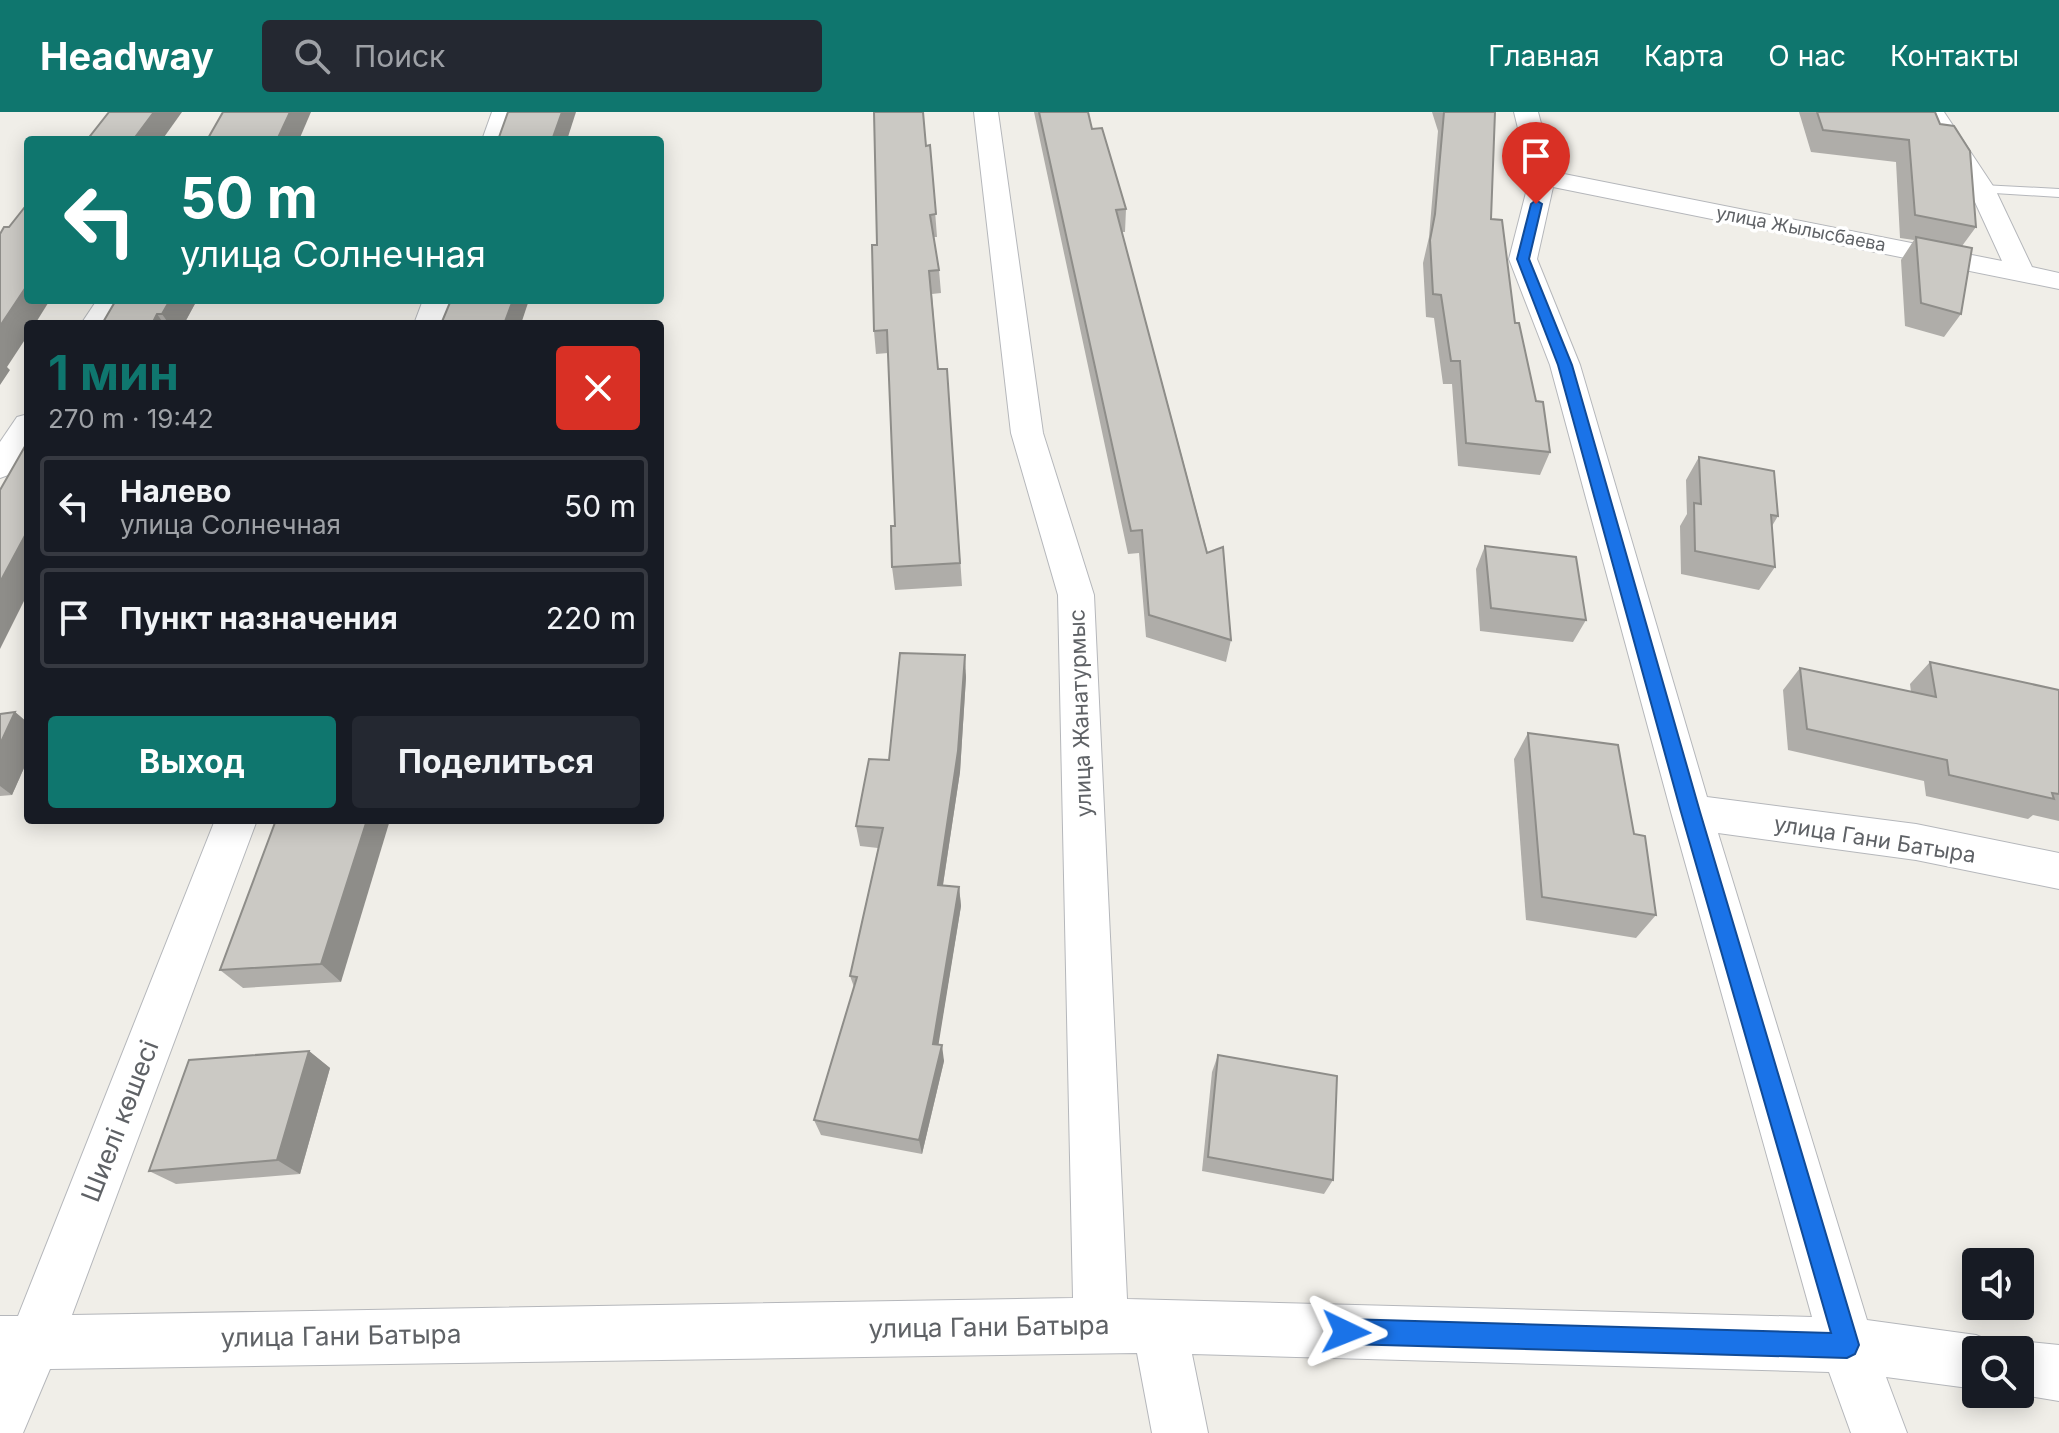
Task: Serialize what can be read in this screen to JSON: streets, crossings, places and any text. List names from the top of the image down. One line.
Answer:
{"streets":{"street":["улица Жылысбаева","улица Жанатурмыс","улица Гани Батыра","Шиелі көшесі"]},"crossings":[["улица Жанатурмыс","улица Гани Батыра"],["улица Гани Батыра","Шиелі көшесі"]],"page":{"header":"Headway","search":"Поиск","nav":["Главная","Карта","О нас","Контакты"],"turn":["50 m","улица Солнечная"],"heading":["1 мин","270 m · 19:42"],"list":[{"name":"Налево","note":"улица Солнечная","value":"50 m"},{"name":"Пункт назначения","value":"220 m"}],"buttons":["Выход","Поделиться"]}}
